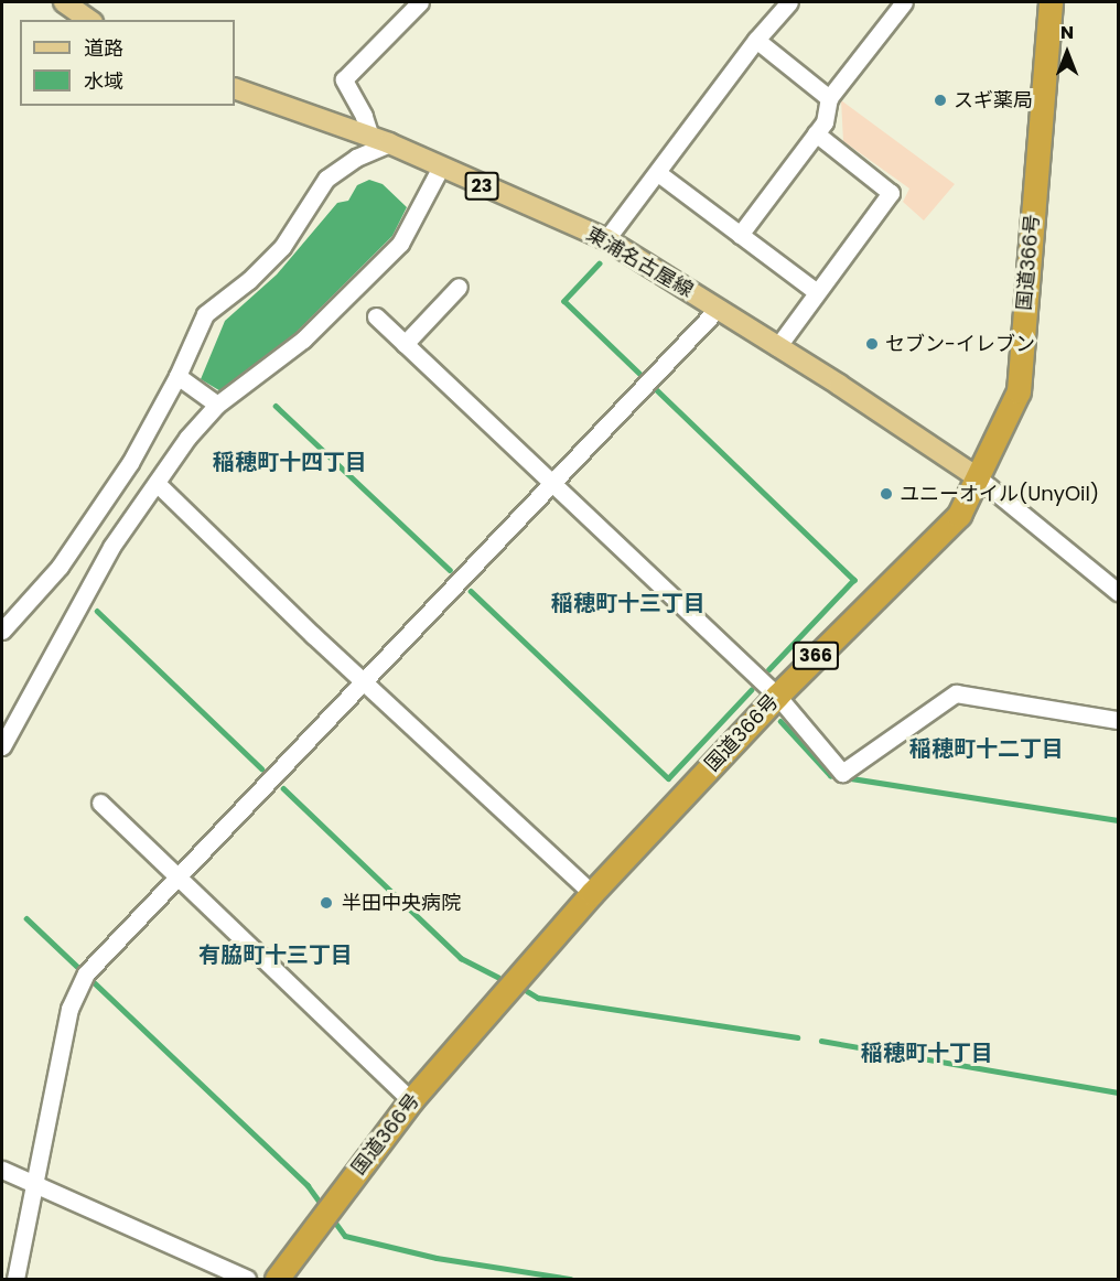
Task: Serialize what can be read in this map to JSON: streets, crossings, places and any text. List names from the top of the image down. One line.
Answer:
{"streets":{"highway":["国道366号","366"],"main road":["23","東浦名古屋線"]},"crossings":[["東浦名古屋線","国道366号"]],"districts":["稲穂町十四丁目","稲穂町十三丁目","稲穂町十二丁目","有脇町十三丁目","稲穂町十丁目"],"places":["スギ薬局","セブン-イレブン","ユニーオイル(UnyOil)","半田中央病院"],"legend":["道路","水域"],"north":"top"}
